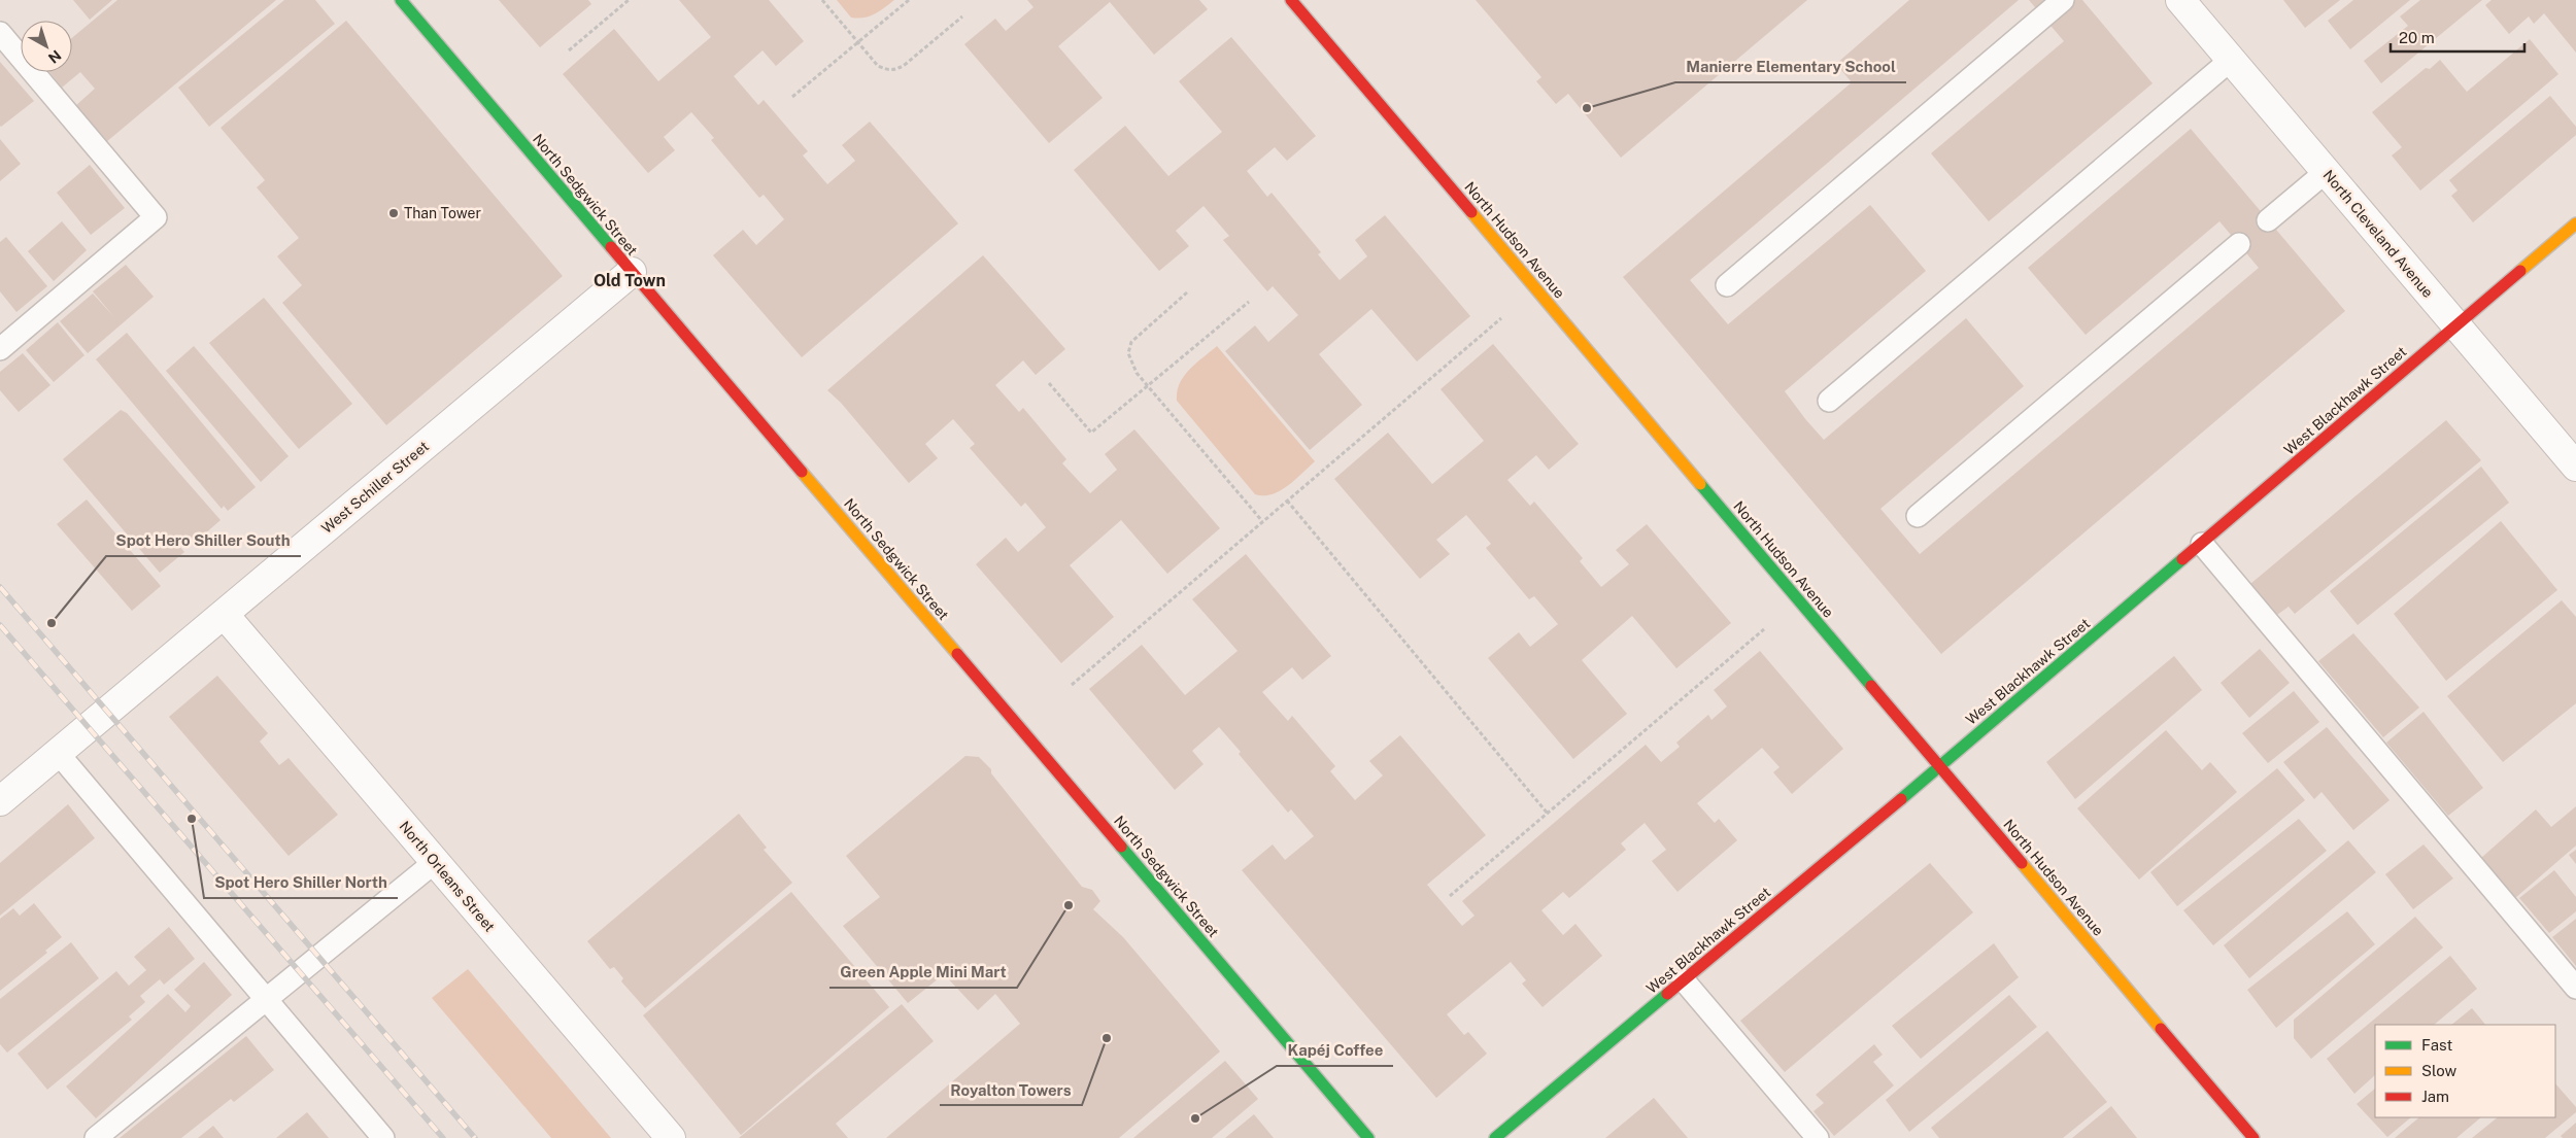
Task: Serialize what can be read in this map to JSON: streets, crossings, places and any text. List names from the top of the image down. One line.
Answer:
{"streets":{"street":["North Sedgwick Street","North Cleveland Avenue","North Hudson Avenue","West Blackhawk Street","West Schiller Street","North Orleans Street"]},"crossings":[["North Sedgwick Street","West Schiller Street"],["North Cleveland Avenue","West Blackhawk Street"],["North Hudson Avenue","West Blackhawk Street"],["West Schiller Street","North Orleans Street"]],"districts":["Old Town"],"places":["Manierre Elementary School","Than Tower","Spot Hero Shiller South","Spot Hero Shiller North","Green Apple Mini Mart","Royalton Towers","Kapéj Coffee"],"legend":["Fast","Slow","Jam"],"scale_bar":"20 m","north":"bottom right"}
